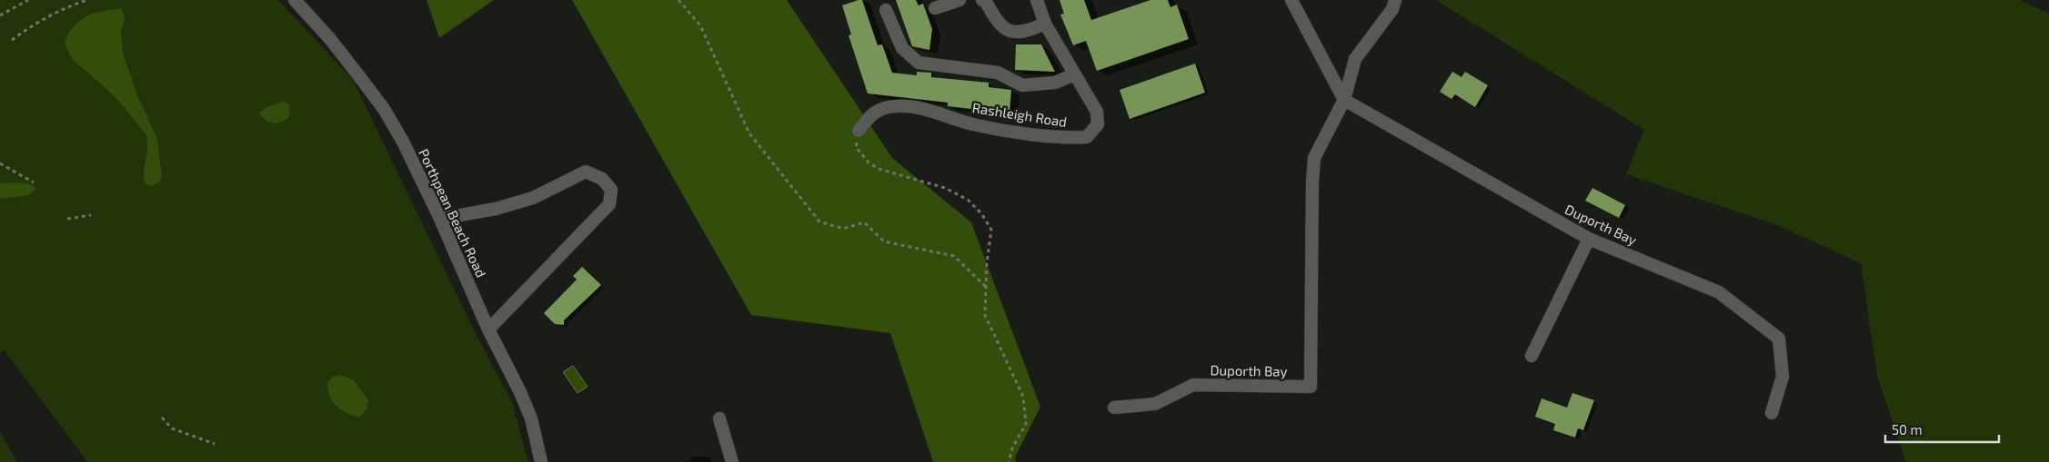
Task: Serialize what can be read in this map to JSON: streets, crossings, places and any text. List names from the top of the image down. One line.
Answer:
{"streets":{"street":["Rashleigh Road","Porthpean Beach Road","Duporth Bay"]},"scale_bar":"50 m"}
